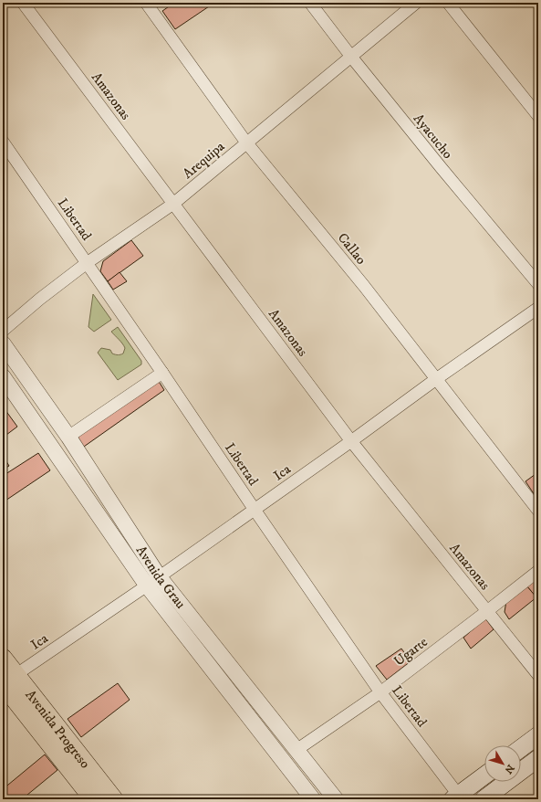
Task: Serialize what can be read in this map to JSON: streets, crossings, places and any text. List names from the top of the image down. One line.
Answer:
{"streets":{"main road":["Avenida Progreso"],"street":["Amazonas","Ayacucho","Arequipa","Libertad","Callao","Ica","Avenida Grau","Ugarte"]},"crossings":[["Amazonas","Arequipa"],["Amazonas","Ica"],["Amazonas","Ugarte"],["Ayacucho","Arequipa"],["Arequipa","Libertad"],["Arequipa","Callao"],["Libertad","Ica"],["Libertad","Ugarte"],["Callao","Ica"],["Ica","Avenida Grau"],["Ica","Avenida Progreso"],["Avenida Grau","Ugarte"]],"north":"bottom right"}
